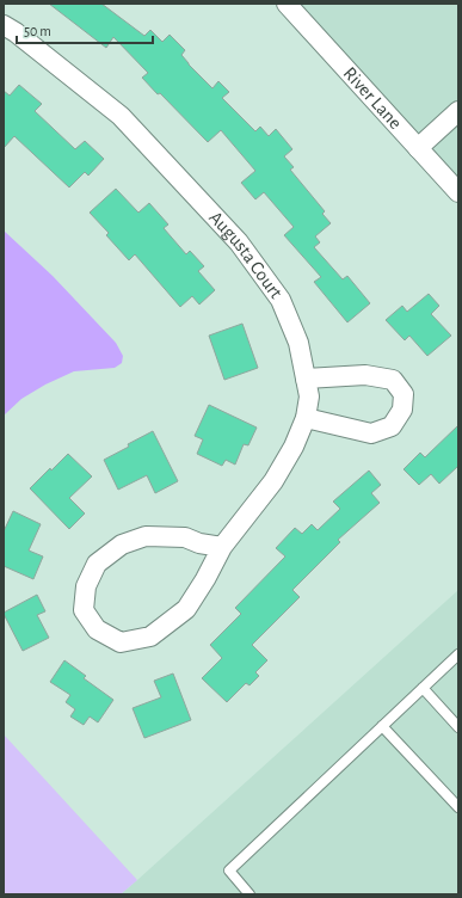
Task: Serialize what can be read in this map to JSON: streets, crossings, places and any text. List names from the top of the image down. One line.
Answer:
{"streets":{"street":["River Lane","Augusta Court"]},"scale_bar":"50 m"}
